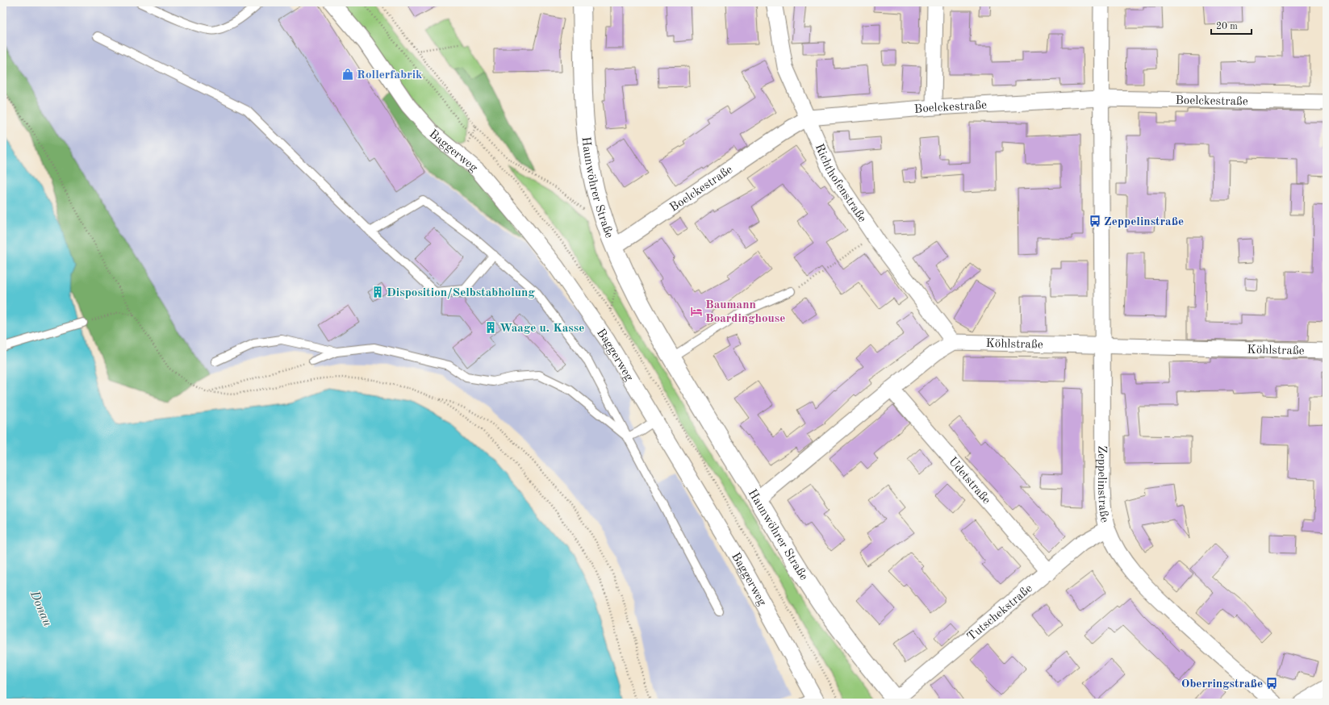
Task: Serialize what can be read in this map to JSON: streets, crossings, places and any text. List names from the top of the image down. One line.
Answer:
{"streets":{"street":["Boelckestraße","Baggerweg","Richthofenstraße","Haunwöhrer Straße","Köhlstraße","Udetstraße","Zeppelinstraße","Tutschekstraße"]},"crossings":[["Boelckestraße","Richthofenstraße"],["Boelckestraße","Haunwöhrer Straße"],["Boelckestraße","Zeppelinstraße"],["Richthofenstraße","Köhlstraße"],["Haunwöhrer Straße","Tutschekstraße"],["Köhlstraße","Zeppelinstraße"],["Udetstraße","Tutschekstraße"],["Zeppelinstraße","Tutschekstraße"]],"water":["Donau"],"places":{"shop":["Rollerfabrik"],"bus stop":["Zeppelinstraße","Oberringstraße"],"building":["Disposition/Selbstabholung","Waage u. Kasse"],"hotel":["Baumann Boardinghouse"]},"scale_bar":"20 m"}
